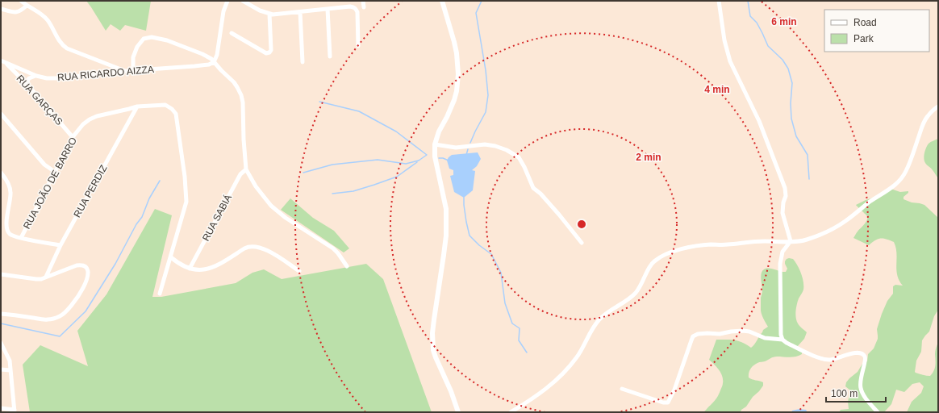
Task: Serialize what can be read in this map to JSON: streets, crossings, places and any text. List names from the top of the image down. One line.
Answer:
{"streets":{"street":["RUA RICARDO AIZZA","RUA GARÇAS","RUA JOÃO DE BARRO","RUA PERDIZ","RUA SABIÁ"]},"crossings":[["RUA RICARDO AIZZA","RUA GARÇAS"],["RUA GARÇAS","RUA JOÃO DE BARRO"],["RUA JOÃO DE BARRO","RUA PERDIZ"]],"legend":["Road","Park"],"scale_bar":"100 m","rings":["6 min","4 min","2 min"]}
